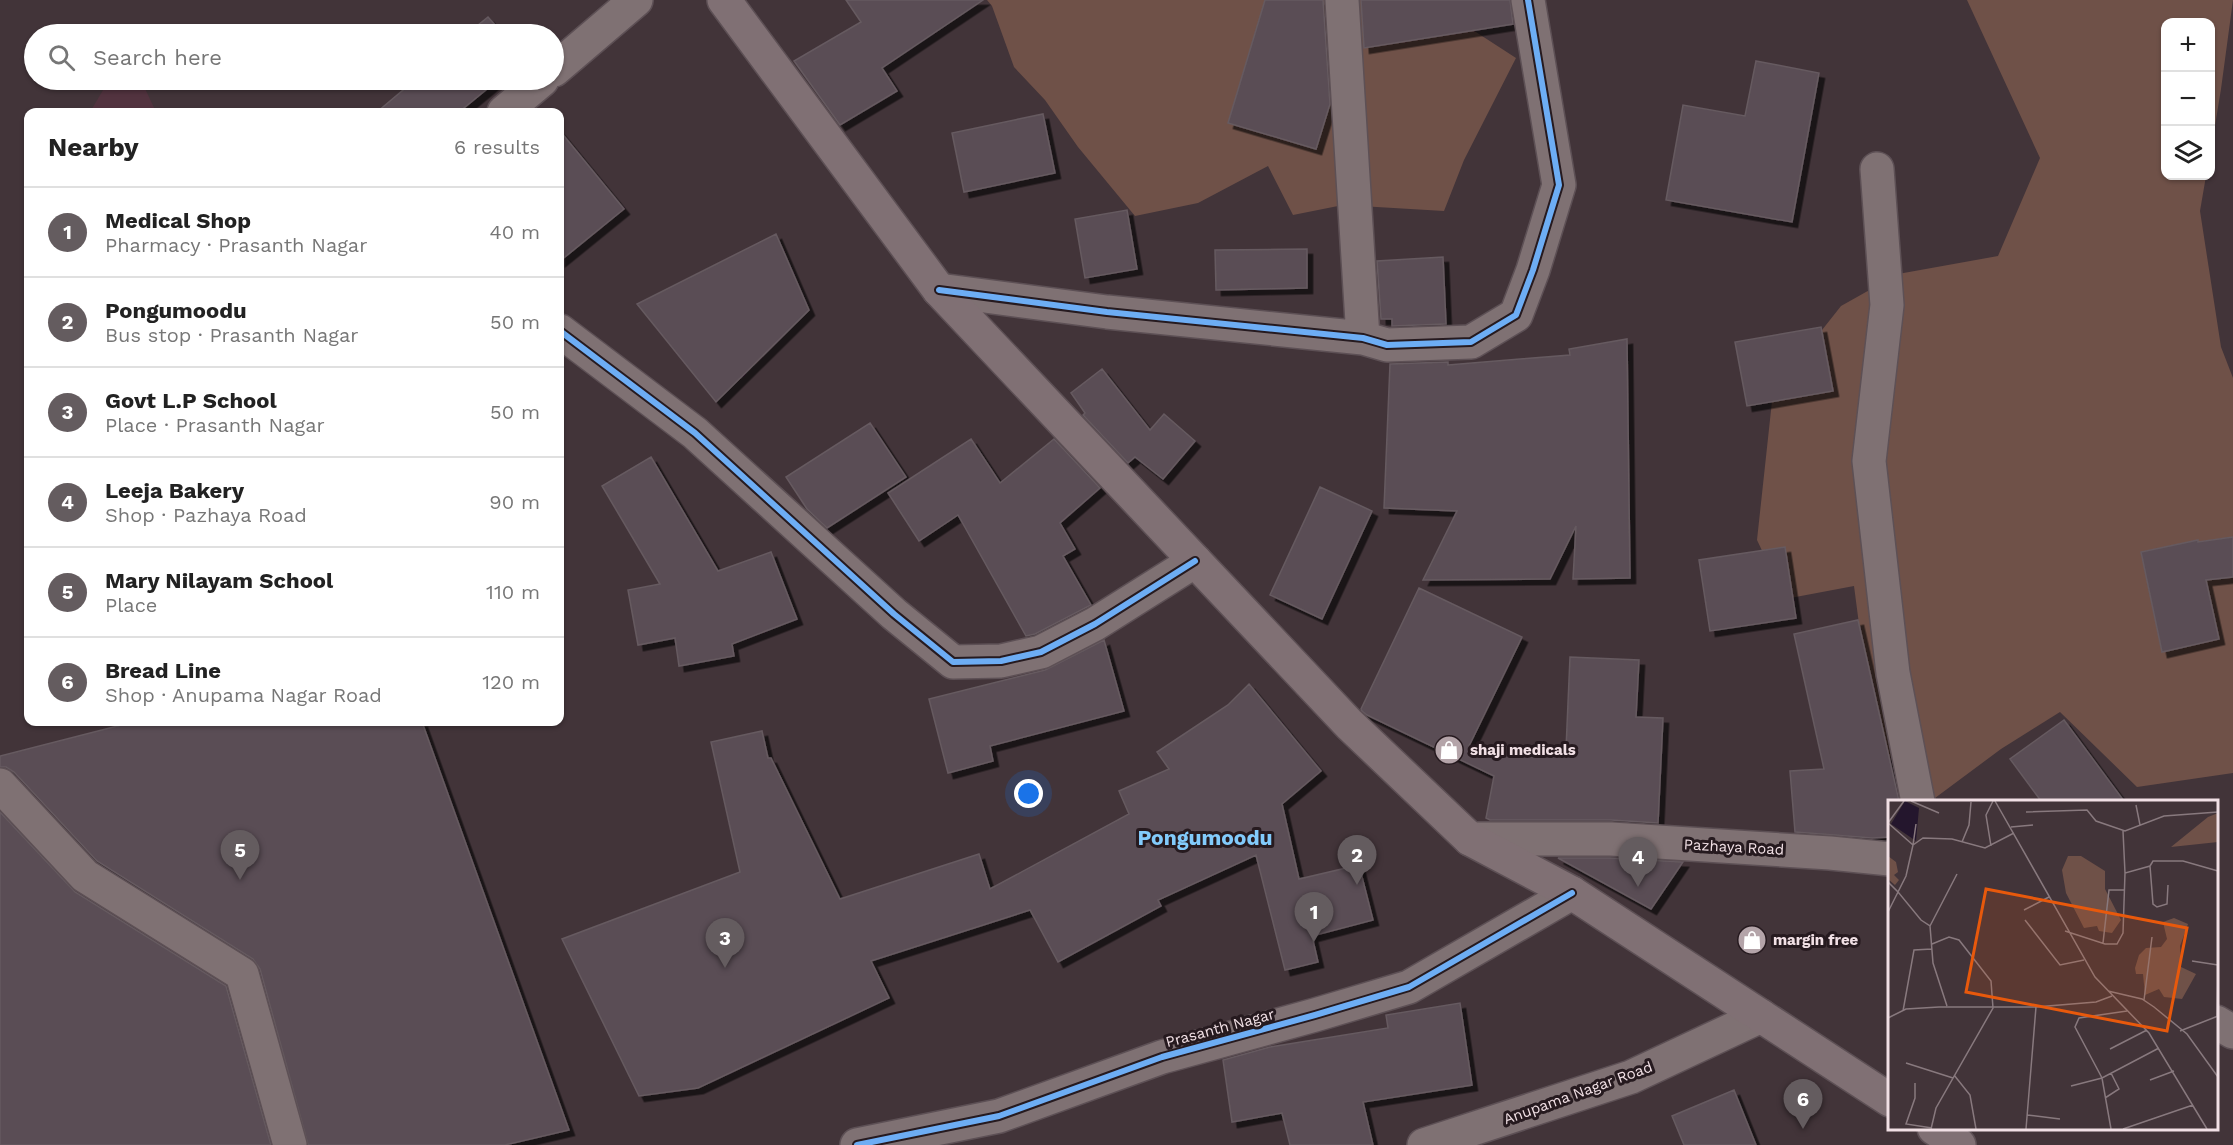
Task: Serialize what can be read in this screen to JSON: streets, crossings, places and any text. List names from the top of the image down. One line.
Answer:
{"streets":{"street":["Pazhaya Road","Prasanth Nagar","Anupama Nagar Road"]},"districts":["Pongumoodu"],"places":{"shop":["shaji medicals","margin free"]},"page":{"map_buttons":["+","−"],"search":"Search here","heading":["Nearby","6 results"],"list":[{"mark":"1","name":"Medical Shop","note":"Pharmacy · Prasanth Nagar","value":"40 m"},{"mark":"2","name":"Pongumoodu","note":"Bus stop · Prasanth Nagar","value":"50 m"},{"mark":"3","name":"Govt L.P School","note":"Place · Prasanth Nagar","value":"50 m"},{"mark":"4","name":"Leeja Bakery","note":"Shop · Pazhaya Road","value":"90 m"},{"mark":"5","name":"Mary Nilayam School","note":"Place","value":"110 m"},{"mark":"6","name":"Bread Line","note":"Shop · Anupama Nagar Road","value":"120 m"}],"pins":["5","2","4","1","3","6"]}}
